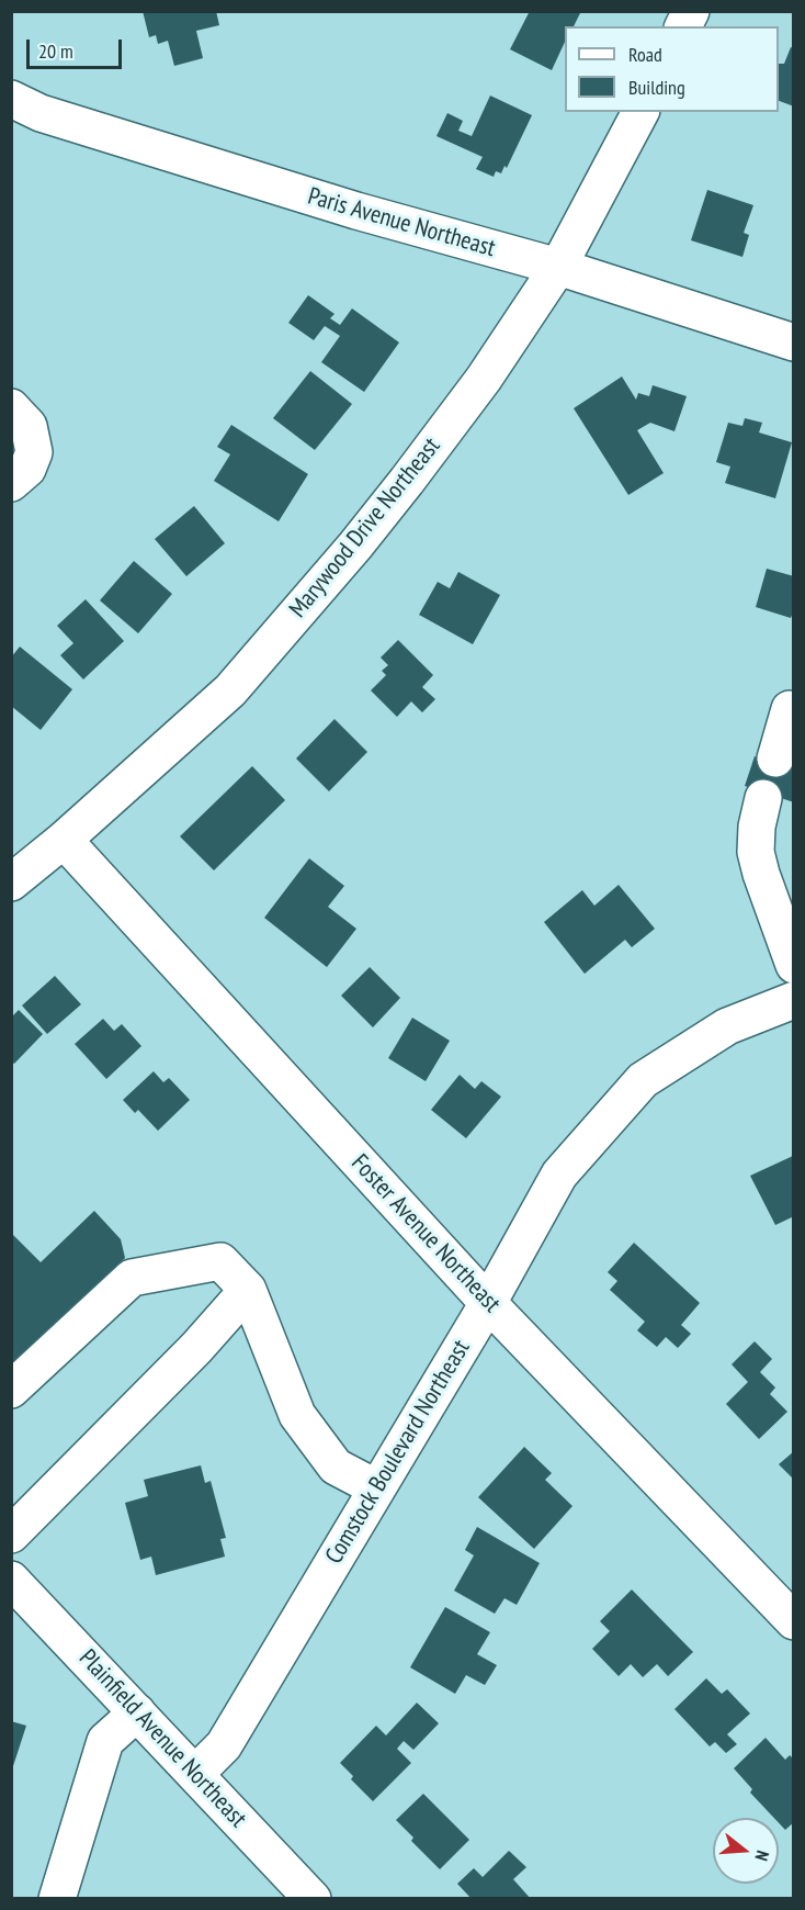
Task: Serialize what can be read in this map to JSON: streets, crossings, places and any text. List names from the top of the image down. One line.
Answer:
{"streets":{"street":["Paris Avenue Northeast","Marywood Drive Northeast","Foster Avenue Northeast","Comstock Boulevard Northeast","Plainfield Avenue Northeast"]},"crossings":[["Paris Avenue Northeast","Marywood Drive Northeast"],["Marywood Drive Northeast","Foster Avenue Northeast"],["Foster Avenue Northeast","Comstock Boulevard Northeast"],["Comstock Boulevard Northeast","Plainfield Avenue Northeast"]],"legend":["Road","Building"],"scale_bar":"20 m","north":"right"}
